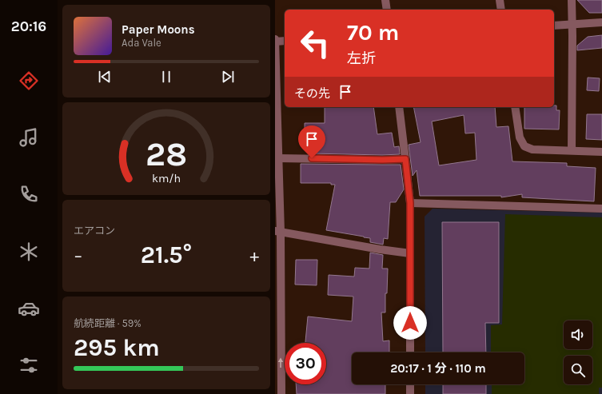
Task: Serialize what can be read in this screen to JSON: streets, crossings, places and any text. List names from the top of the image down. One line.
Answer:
{"page":{"tabs":"20:16","turn":["70 m","左折"],"song":["Paper Moons","Ada Vale"],"then":"その先","tile":["エアコン",["航続距離 · 59%","295 km"]],"heat":["−","21.5°","+"],"limit":"30","trip":"20:17 · 1 分 · 110 m","gauge":["28","km/h"]}}
